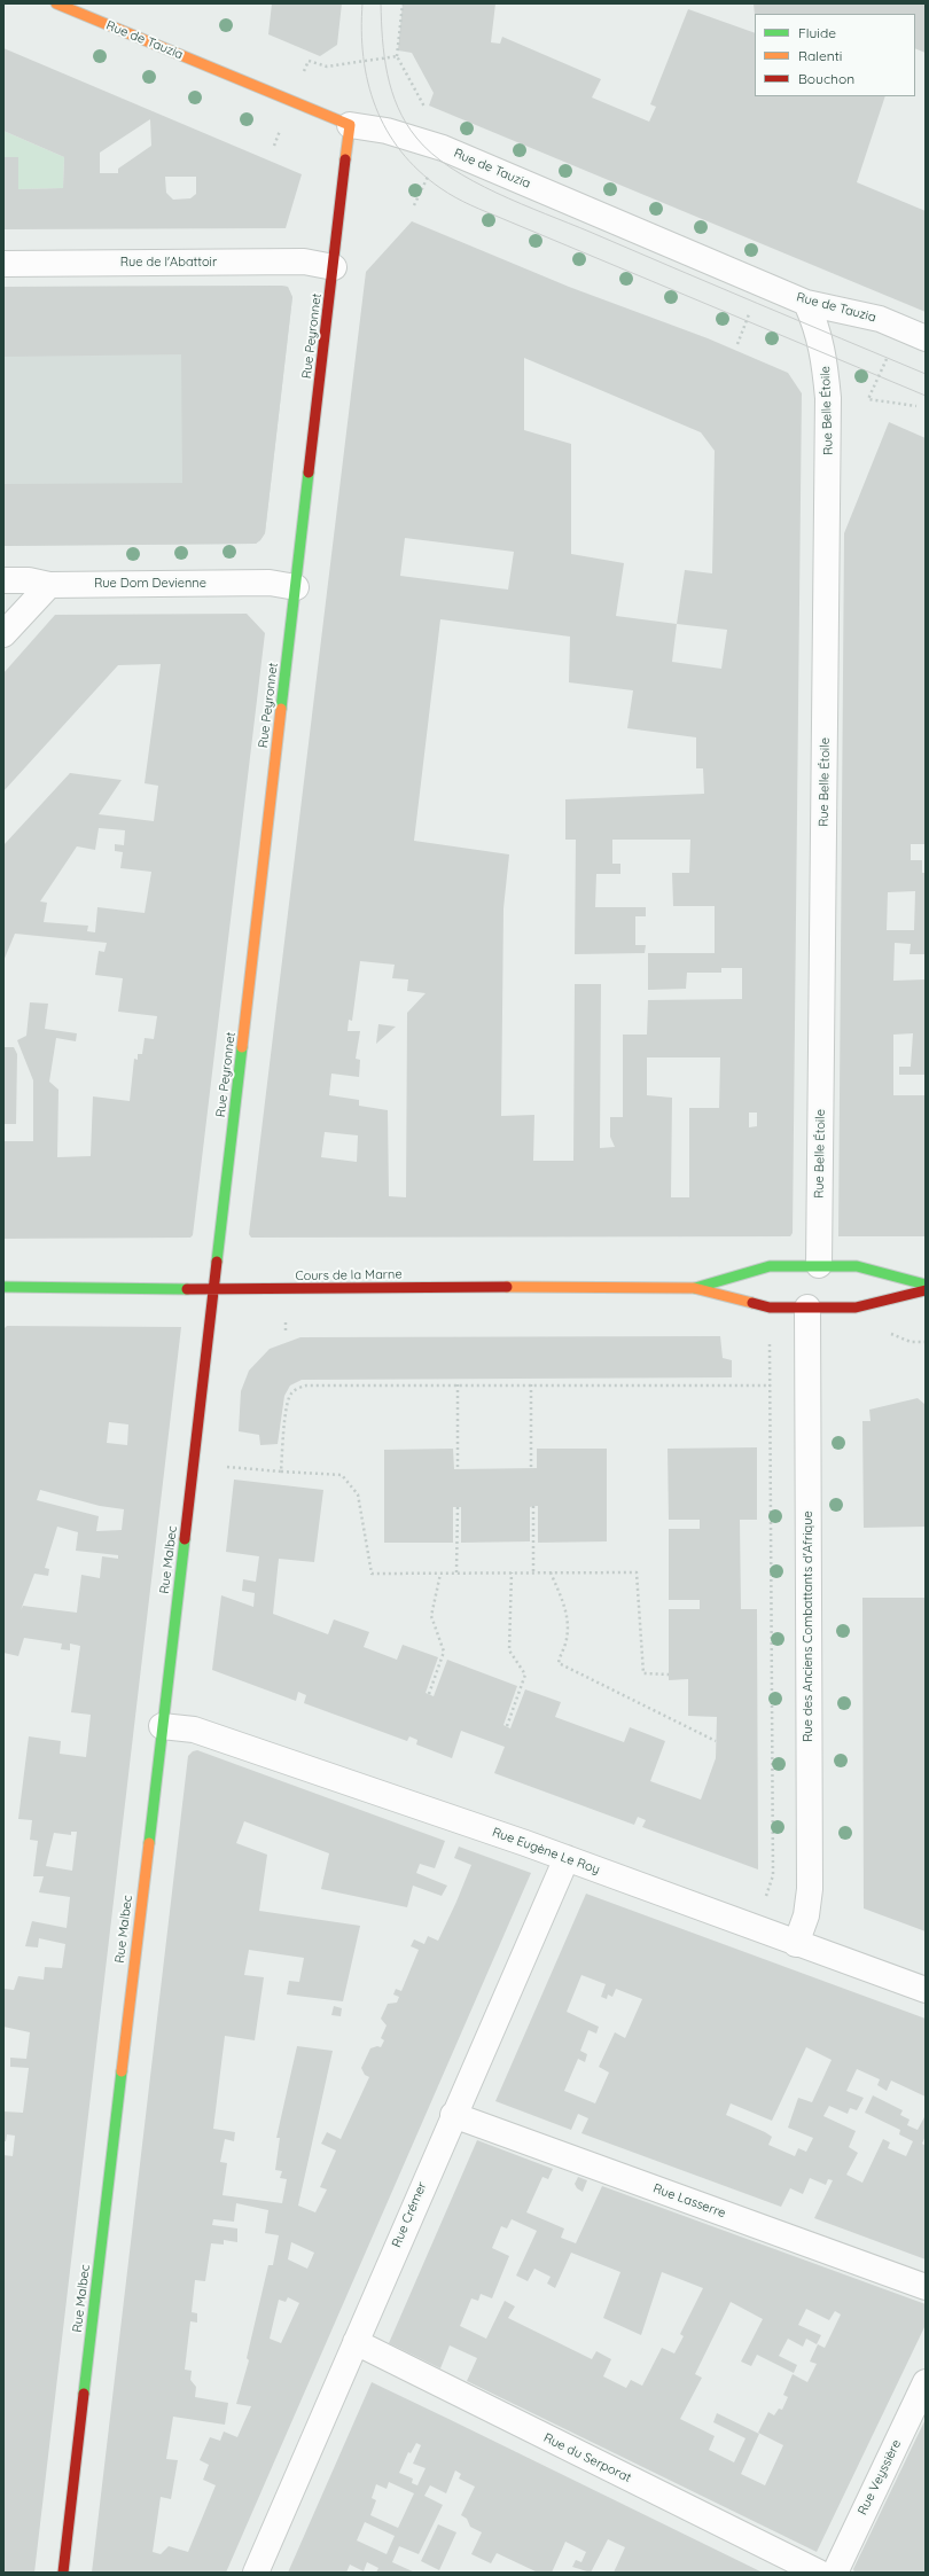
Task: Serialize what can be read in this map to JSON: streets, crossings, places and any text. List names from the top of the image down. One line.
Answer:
{"streets":{"street":["Rue de Tauzia","Rue de l'Abattoir","Rue Peyronnet","Rue Belle Étoile","Rue Dom Devienne","Cours de la Marne","Rue Malbec","Rue des Anciens Combattants d'Afrique","Rue Eugène Le Roy","Rue Lasserre","Rue Crémer","Rue du Serporat","Rue Veyssière"]},"crossings":[["Rue de Tauzia","Rue Peyronnet"],["Rue de Tauzia","Rue Belle Étoile"],["Rue de l'Abattoir","Rue Peyronnet"],["Rue Peyronnet","Rue Dom Devienne"],["Rue Peyronnet","Cours de la Marne"],["Rue Peyronnet","Rue Malbec"],["Rue Belle Étoile","Cours de la Marne"],["Cours de la Marne","Rue Malbec"],["Cours de la Marne","Rue des Anciens Combattants d'Afrique"],["Rue Malbec","Rue Eugène Le Roy"],["Rue des Anciens Combattants d'Afrique","Rue Eugène Le Roy"],["Rue Eugène Le Roy","Rue Crémer"],["Rue Lasserre","Rue Crémer"],["Rue Crémer","Rue du Serporat"]],"legend":["Fluide","Ralenti","Bouchon"]}
